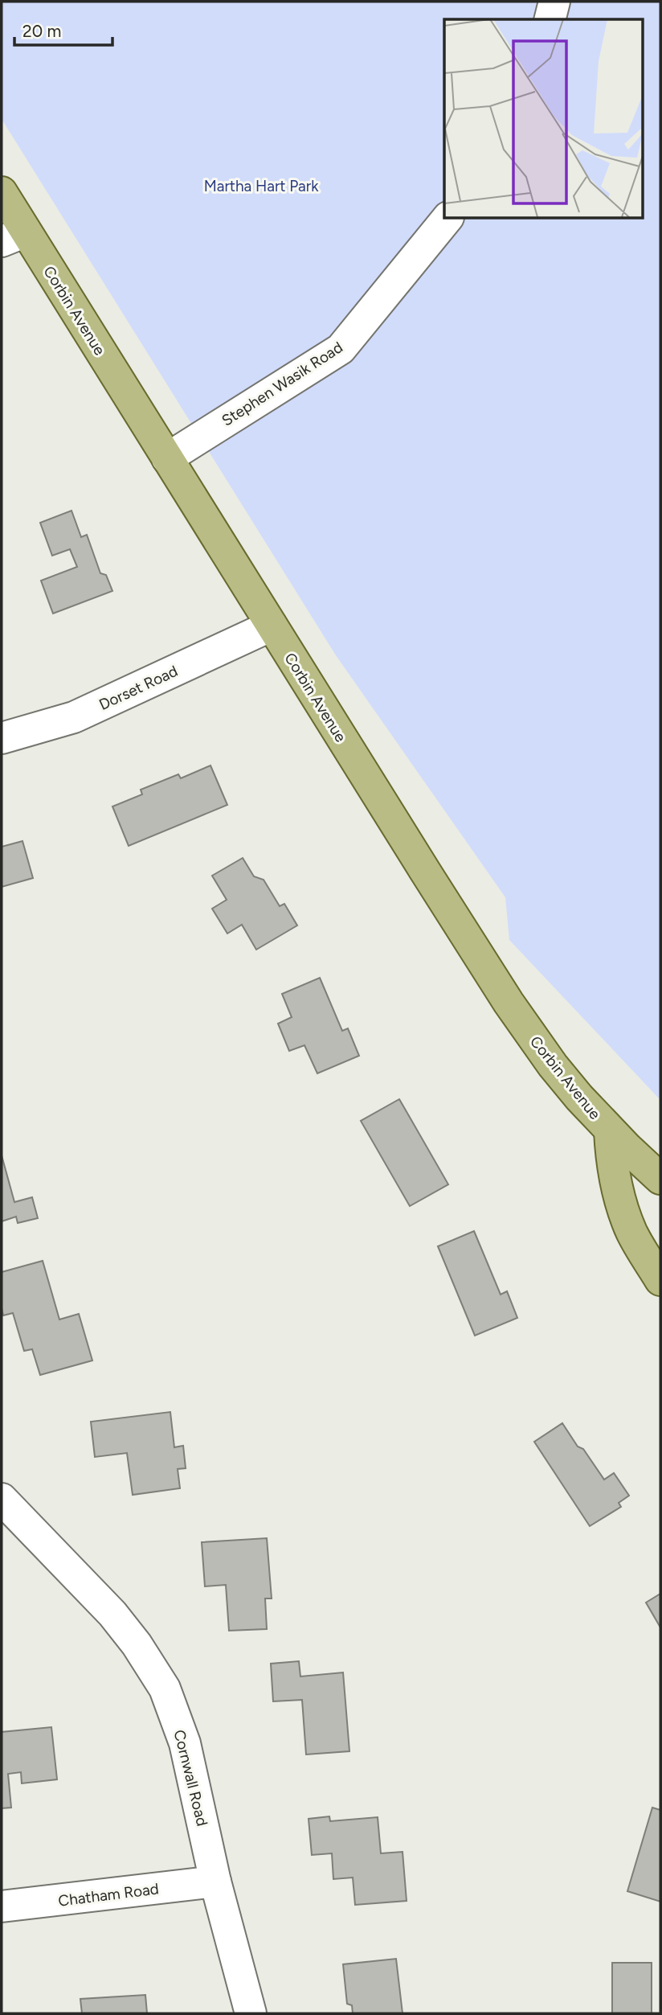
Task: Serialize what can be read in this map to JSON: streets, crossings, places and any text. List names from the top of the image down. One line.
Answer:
{"streets":{"main road":["Corbin Avenue"],"street":["Stephen Wasik Road","Dorset Road","Cornwall Road","Chatham Road"]},"crossings":[["Corbin Avenue","Stephen Wasik Road"],["Corbin Avenue","Dorset Road"],["Cornwall Road","Chatham Road"]],"parks":["Martha Hart Park"],"scale_bar":"20 m"}
